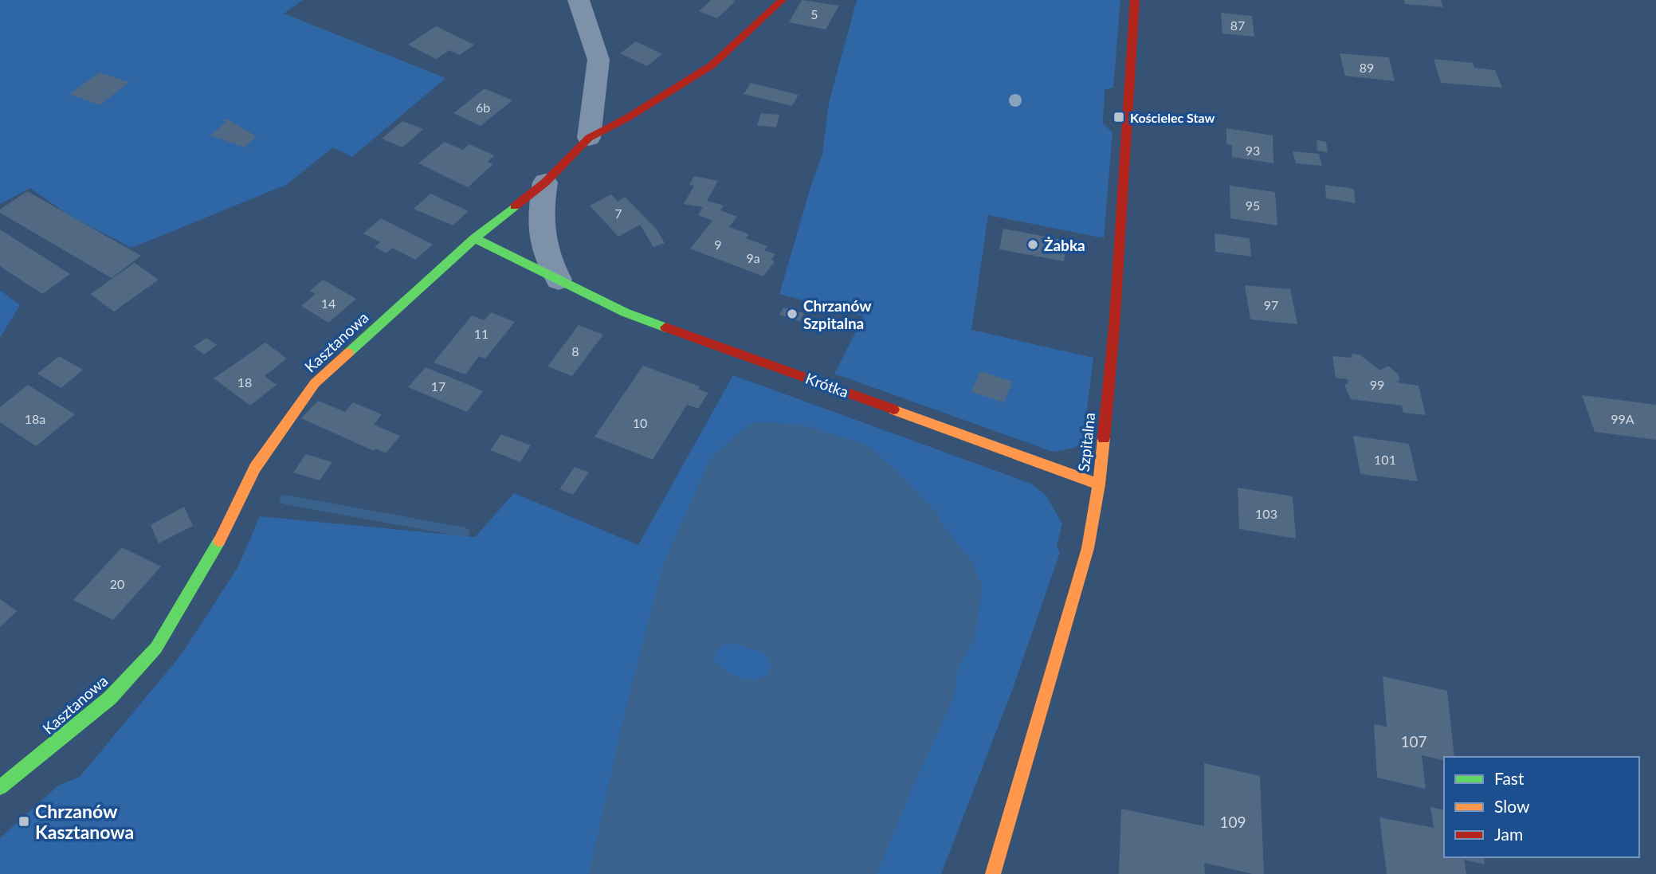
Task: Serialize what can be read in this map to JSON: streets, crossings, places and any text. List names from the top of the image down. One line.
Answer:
{"streets":{"street":["Kasztanowa","Krótka","Szpitalna"]},"crossings":[["Kasztanowa","Krótka"],["Krótka","Szpitalna"]],"places":{"transit":["Kościelec Staw","Chrzanów Kasztanowa"],"other":["Żabka","Chrzanów Szpitalna"]},"house_numbers":["5","87","89","6b","93","95","7","9","9a","14","97","11","8","18","99","17","18a","99A","10","101","103","20","107","109"],"legend":["Fast","Slow","Jam"]}
